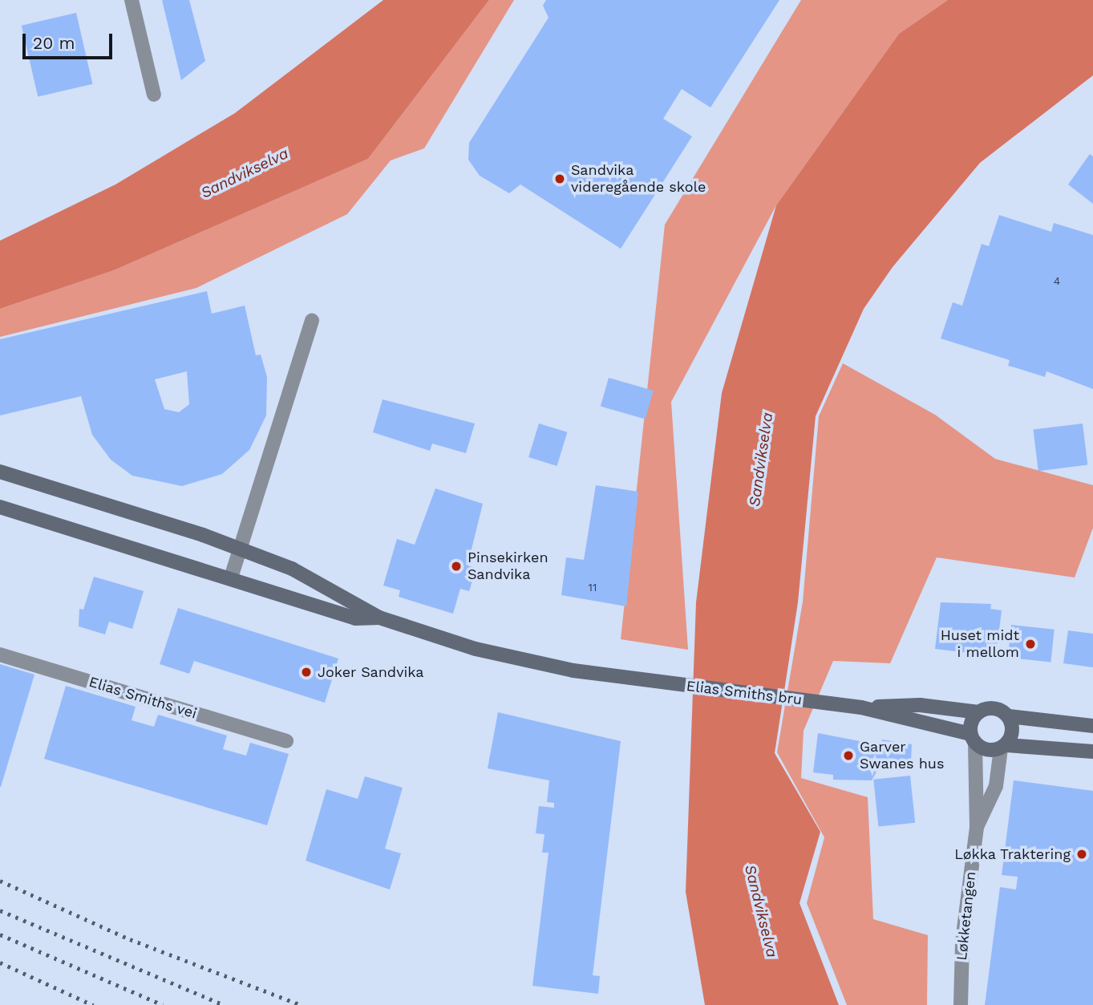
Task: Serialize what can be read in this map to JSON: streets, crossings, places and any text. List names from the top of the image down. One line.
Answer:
{"streets":{"main road":["Elias Smiths bru"],"street":["Elias Smiths vei","Løkketangen"]},"water":["Sandvikselva"],"places":["Sandvika videregående skole","Pinsekirken Sandvika","Huset midt i mellom","Joker Sandvika","Garver Swanes hus","Løkka Traktering"],"house_numbers":["4","11"],"scale_bar":"20 m"}
